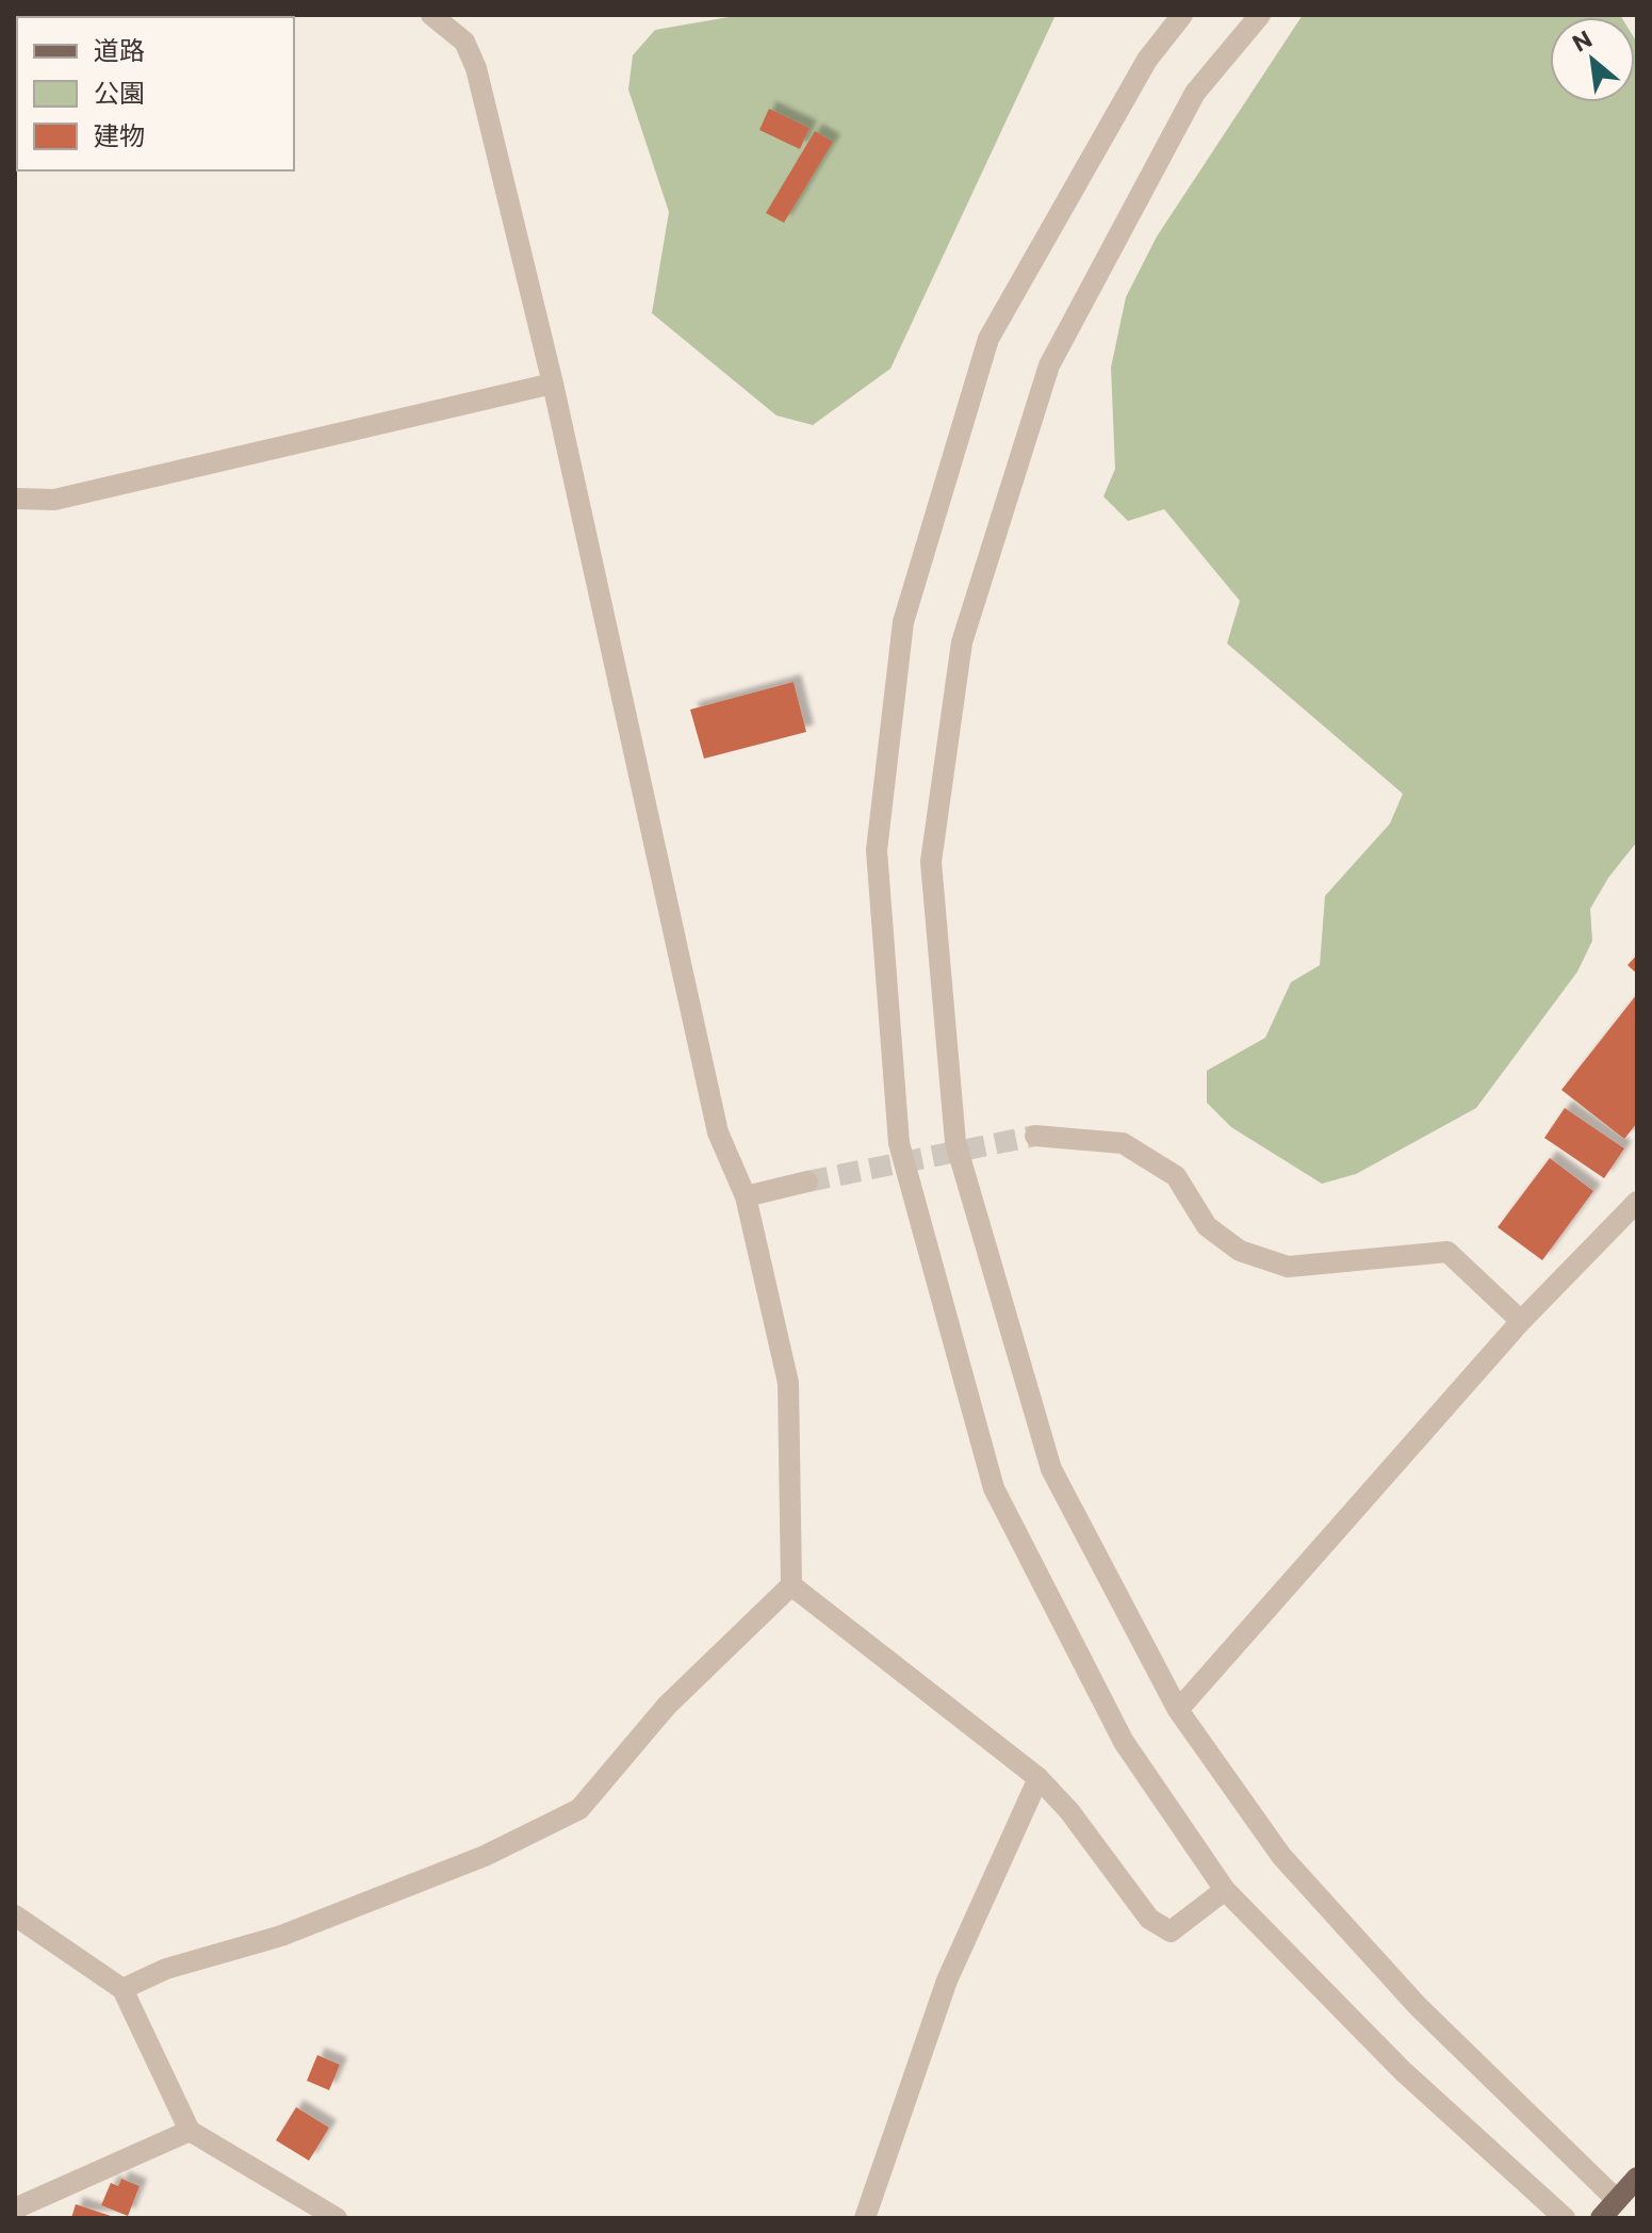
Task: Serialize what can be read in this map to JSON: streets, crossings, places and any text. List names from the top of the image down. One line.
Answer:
{"legend":["道路","公園","建物"],"north":"top left"}
